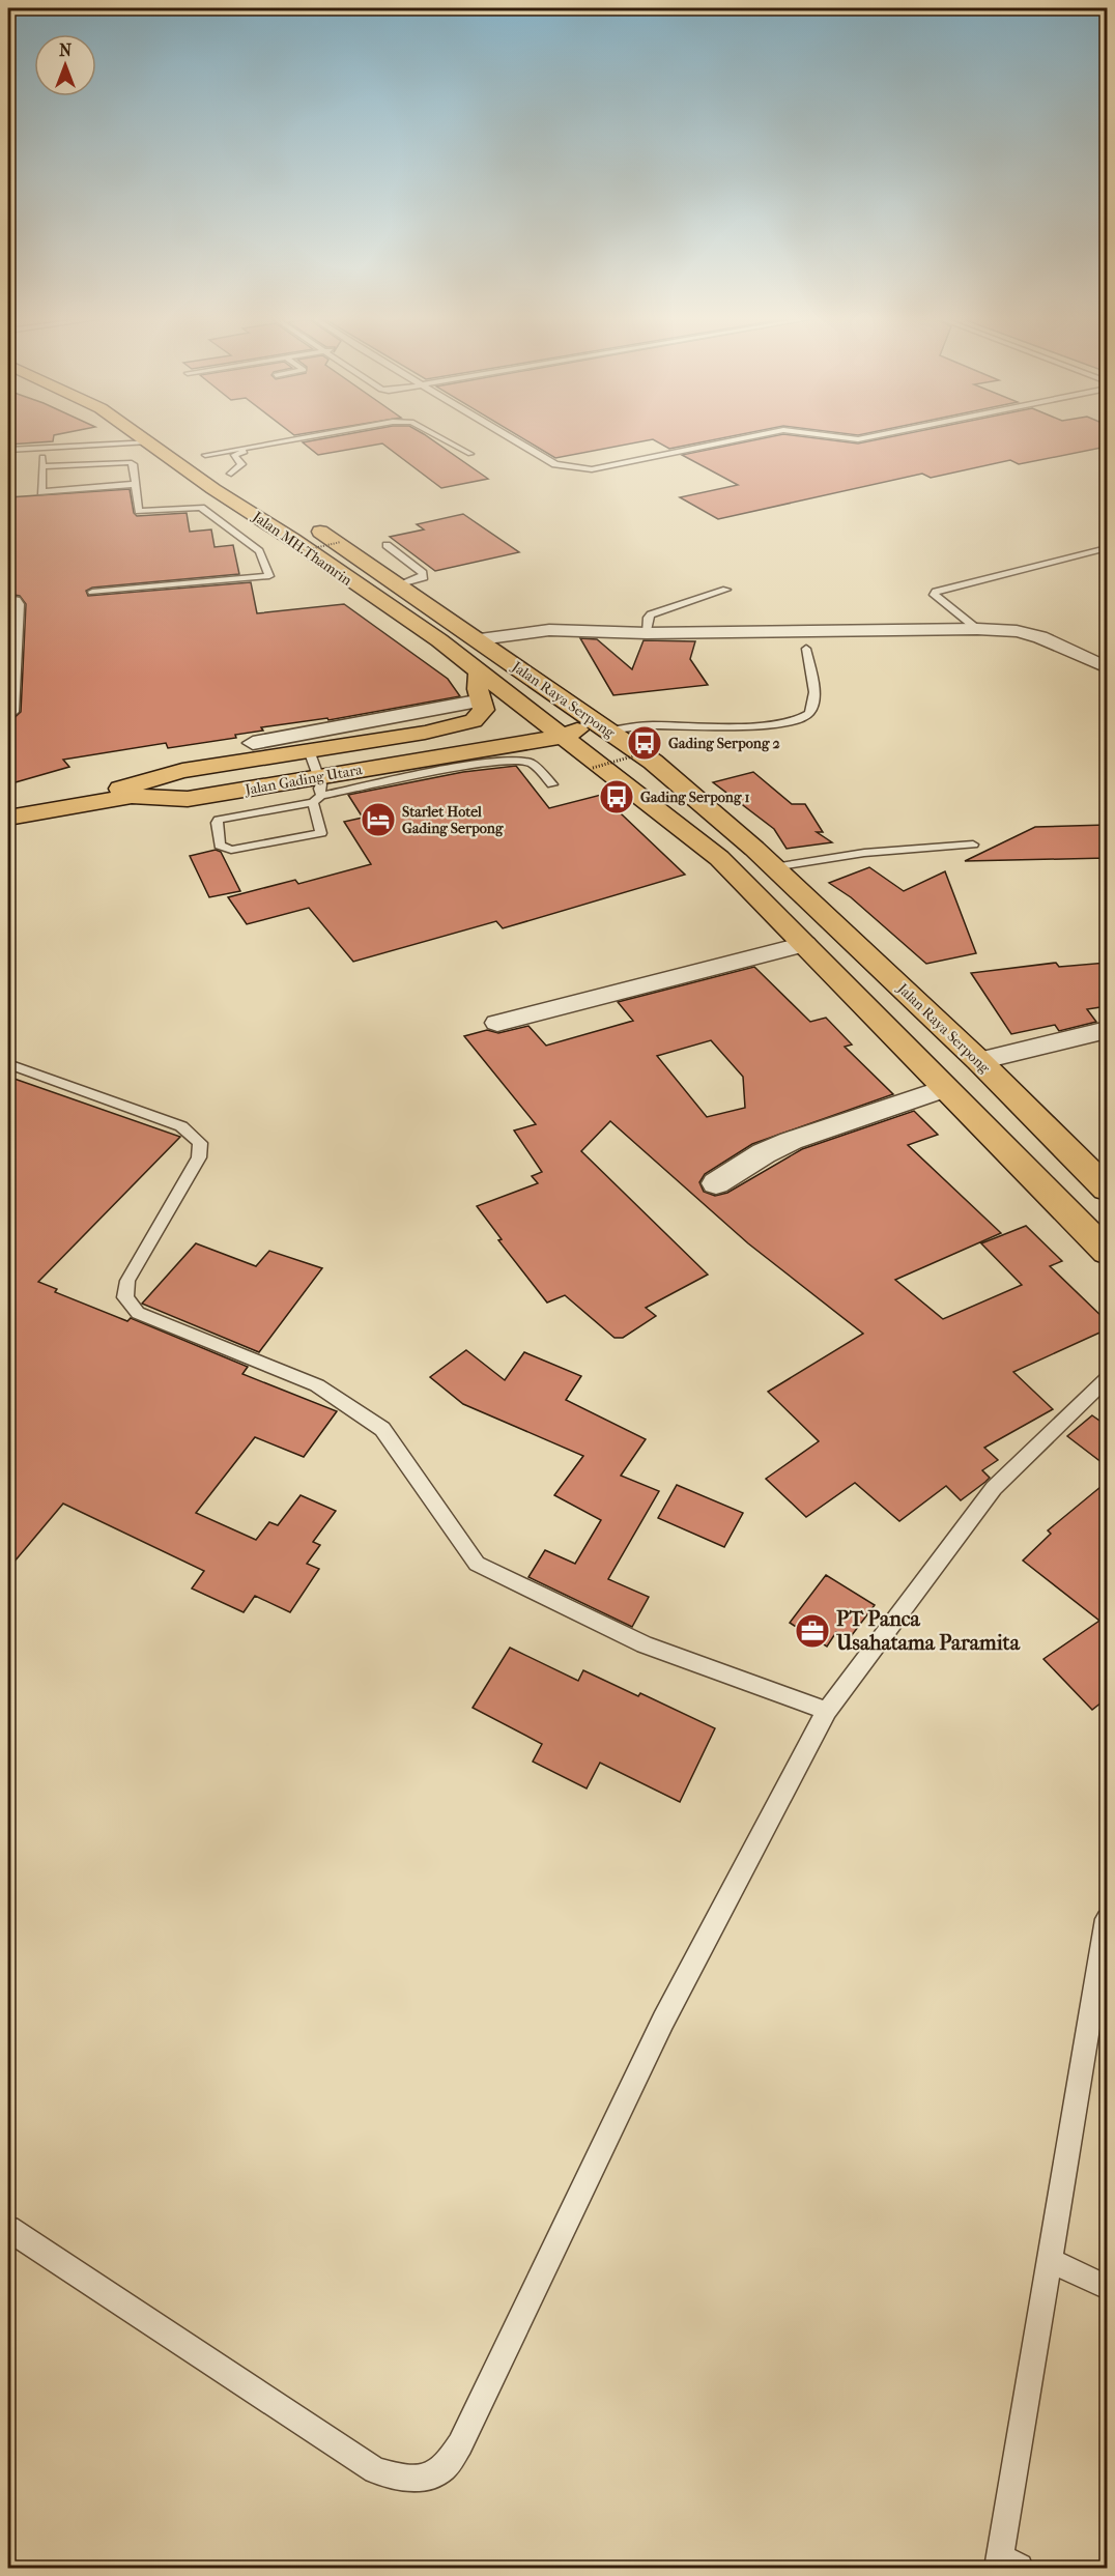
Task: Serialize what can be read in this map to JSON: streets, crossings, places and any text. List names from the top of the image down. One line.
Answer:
{"streets":{"main road":["Jalan MH.Thamrin","Jalan Raya Serpong","Jalan Gading Utara"]},"crossings":[["Jalan MH.Thamrin","Jalan Raya Serpong"],["Jalan Raya Serpong","Jalan Gading Utara"]],"places":{"bus stop":["Gading Serpong 2","Gading Serpong 1"],"hotel":["Starlet Hotel Gading Serpong"],"office":["PT Panca Usahatama Paramita"]},"north":"top"}
